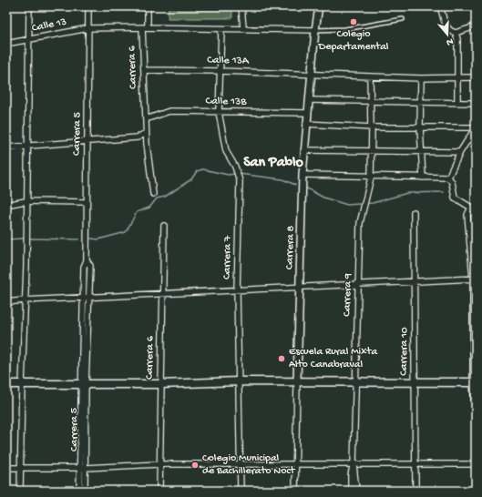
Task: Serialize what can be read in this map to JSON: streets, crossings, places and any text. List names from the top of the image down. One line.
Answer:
{"streets":{"street":["Calle 13","Calle 13A","Carrera 6","Calle 13B","Carrera 5","Carrera 8","Carrera 7","Carrera 9","Carrera 10"]},"crossings":[["Calle 13","Carrera 6"],["Calle 13","Carrera 5"],["Calle 13","Carrera 8"],["Calle 13","Carrera 7"],["Calle 13A","Carrera 6"],["Calle 13A","Carrera 8"],["Calle 13A","Carrera 7"],["Calle 13A","Carrera 9"],["Carrera 6","Calle 13B"],["Calle 13B","Carrera 8"],["Calle 13B","Carrera 7"]],"districts":["San Pablo"],"places":["Colegio Departamental","Escuela Rural Mixta Alto Canabraval","Colegio Municipal de Bachillerato Noct"],"north":"bottom"}
